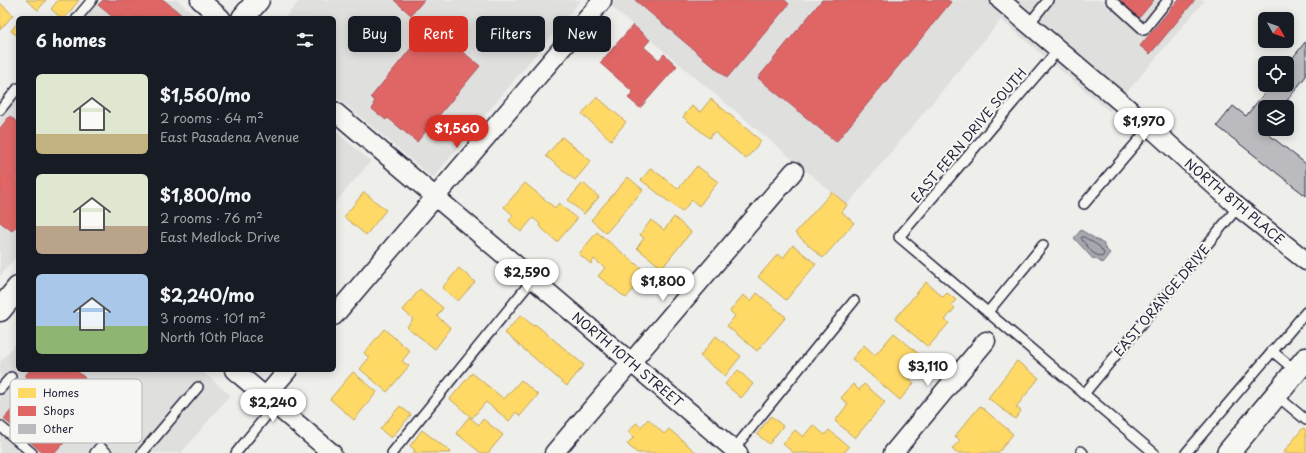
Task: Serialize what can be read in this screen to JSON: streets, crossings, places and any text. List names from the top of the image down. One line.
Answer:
{"streets":{"street":["NORTH 8TH PLACE","NORTH 10TH STREET"],"lane":["EAST FERN DRIVE SOUTH","EAST ORANGE DRIVE"]},"crossings":[["EAST FERN DRIVE SOUTH","NORTH 8TH PLACE"],["NORTH 8TH PLACE","EAST ORANGE DRIVE"]],"legend":["Homes","Shops","Other"],"north":"bottom right","page":{"chip":["Buy","Rent","Filters","New"],"heading":"6 homes","list":[{"name":"$1,560/mo","note":"2 rooms · 64 m² · East Pasadena Avenue"},{"name":"$1,800/mo","note":"2 rooms · 76 m² · East Medlock Drive"},{"name":"$2,240/mo","note":"3 rooms · 101 m² · North 10th Place"}],"price":["$1,970","$1,560","$2,590","$1,800","$3,110","$2,240"]}}
